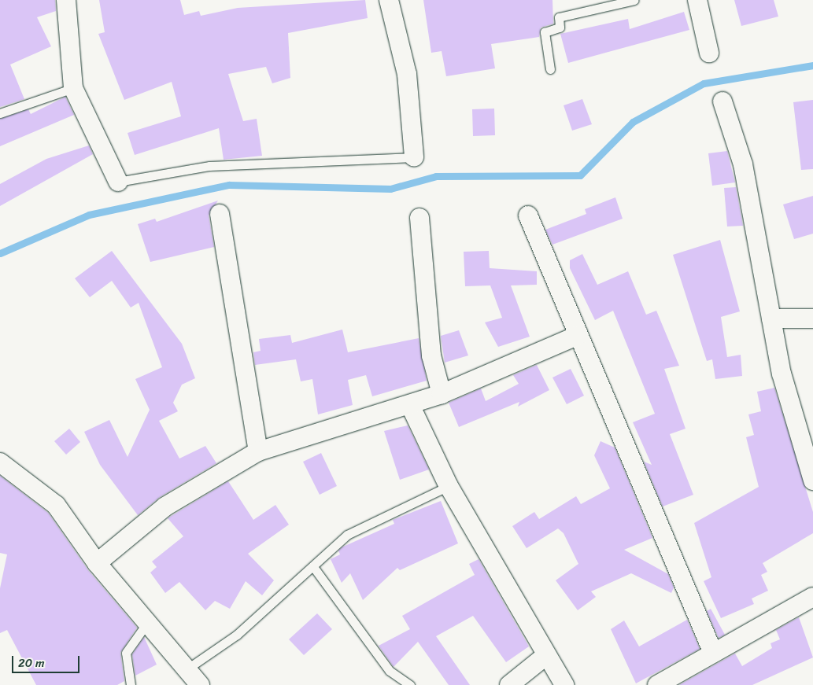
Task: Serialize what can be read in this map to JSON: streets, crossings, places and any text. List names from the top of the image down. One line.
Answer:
{"scale_bar":"20 m"}
